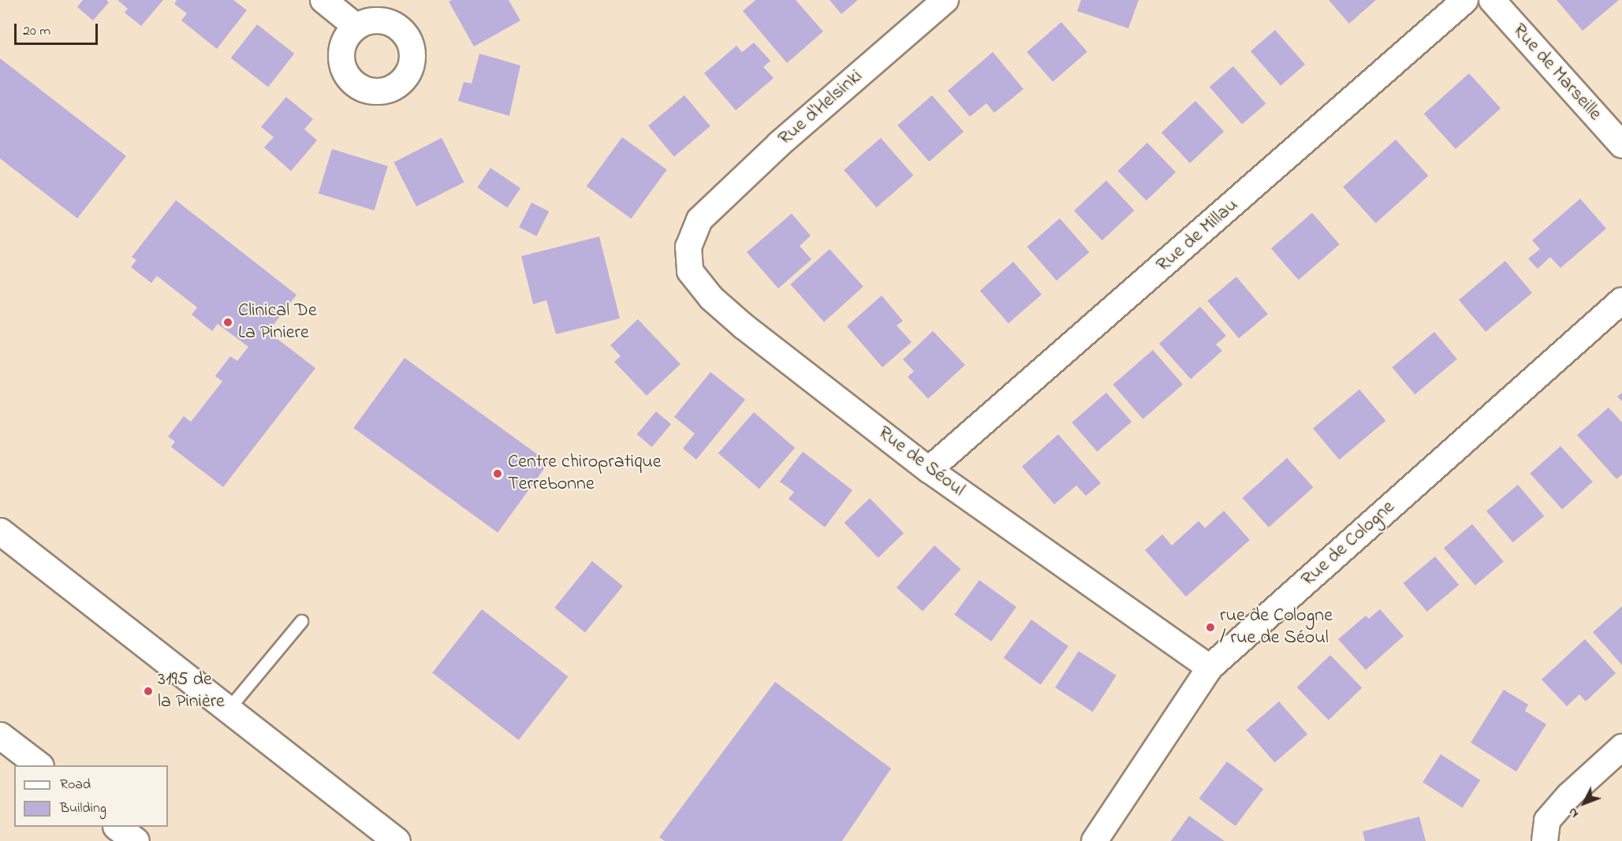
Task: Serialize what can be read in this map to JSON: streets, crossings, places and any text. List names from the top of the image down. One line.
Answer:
{"streets":{"street":["Rue de Marseille","Rue d'Helsinki","Rue de Millau","Rue de Séoul","Rue de Cologne"]},"crossings":[["Rue d'Helsinki","Rue de Séoul"],["Rue de Millau","Rue de Séoul"],["Rue de Séoul","Rue de Cologne"]],"places":["Clinical De La Piniere","Centre chiropratique Terrebonne","rue de Cologne / rue de Séoul","3195 de la Pinière"],"legend":["Road","Building"],"scale_bar":"20 m","north":"bottom left"}
